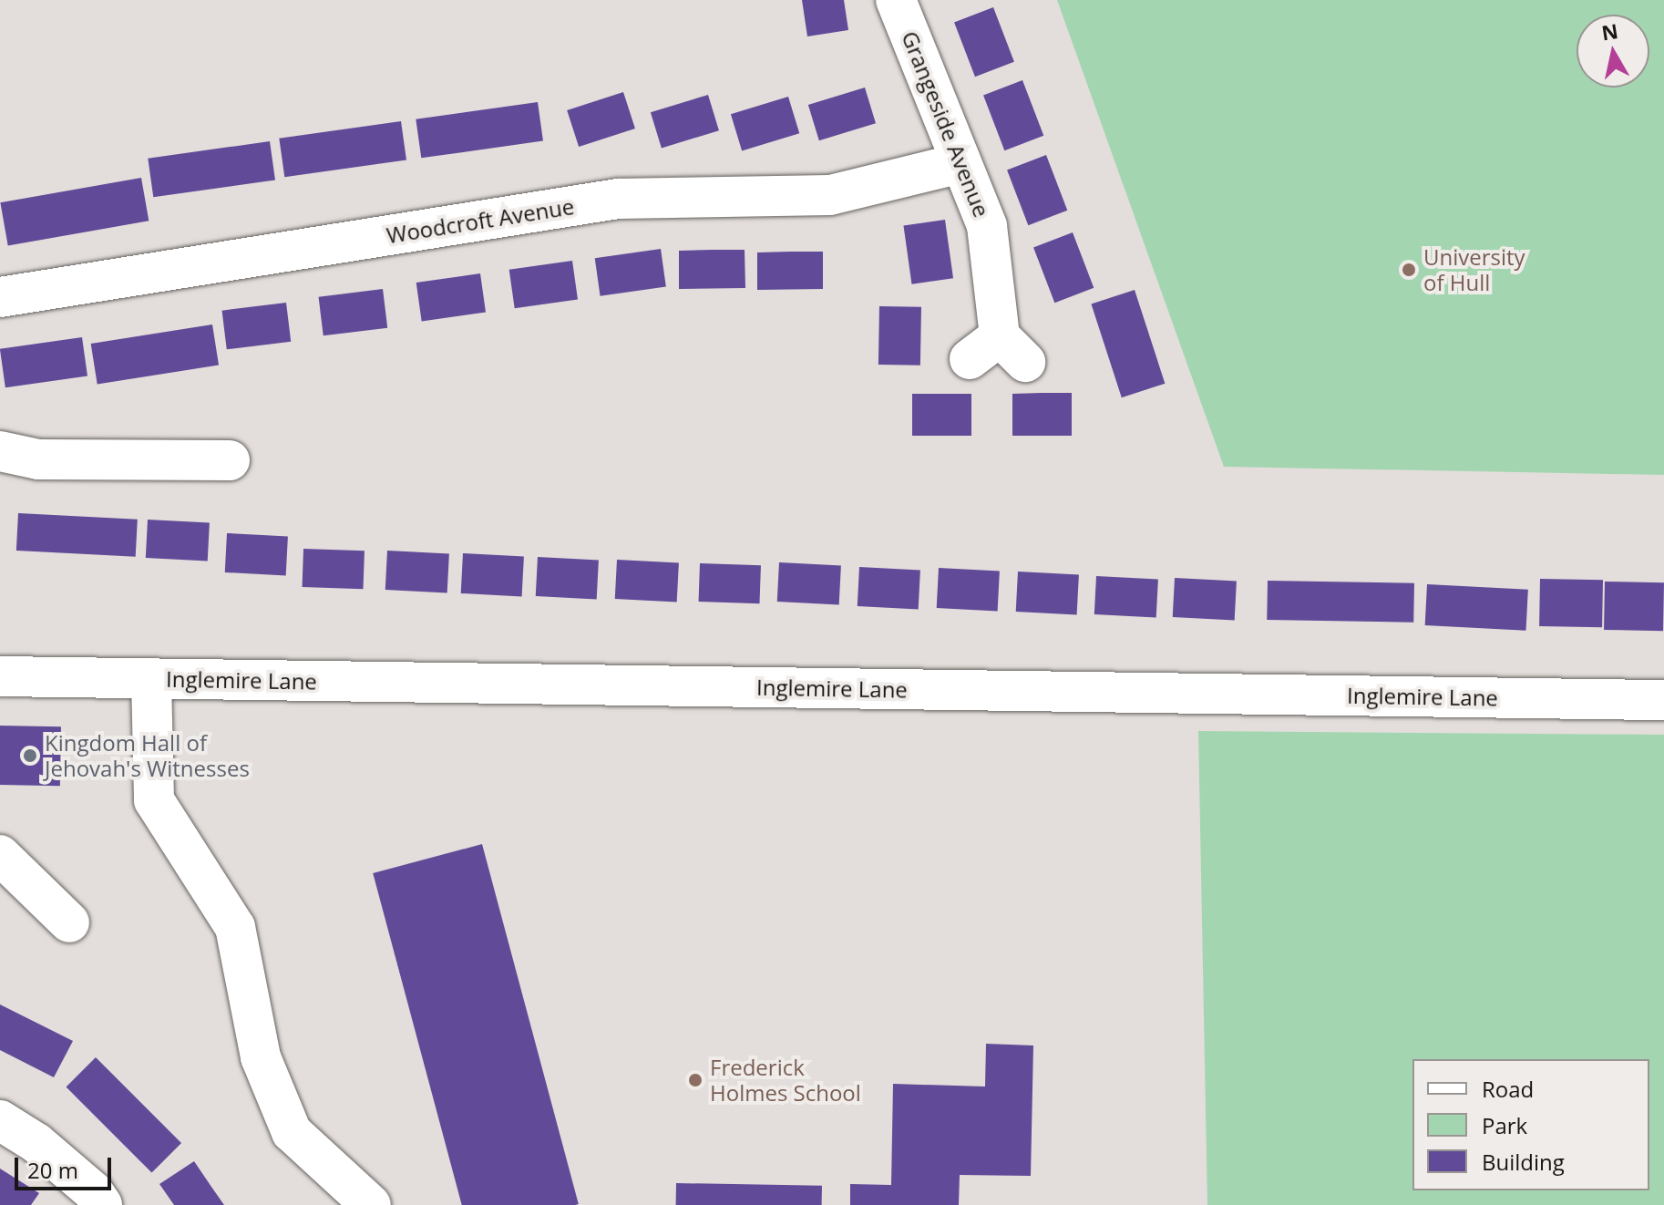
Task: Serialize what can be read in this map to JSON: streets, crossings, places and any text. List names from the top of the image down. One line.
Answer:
{"streets":{"street":["Grangeside Avenue","Woodcroft Avenue","Inglemire Lane"]},"crossings":[["Grangeside Avenue","Woodcroft Avenue"]],"places":["University of Hull","Kingdom Hall of Jehovah's Witnesses","Frederick Holmes School"],"legend":["Road","Park","Building"],"scale_bar":"20 m","north":"top"}
